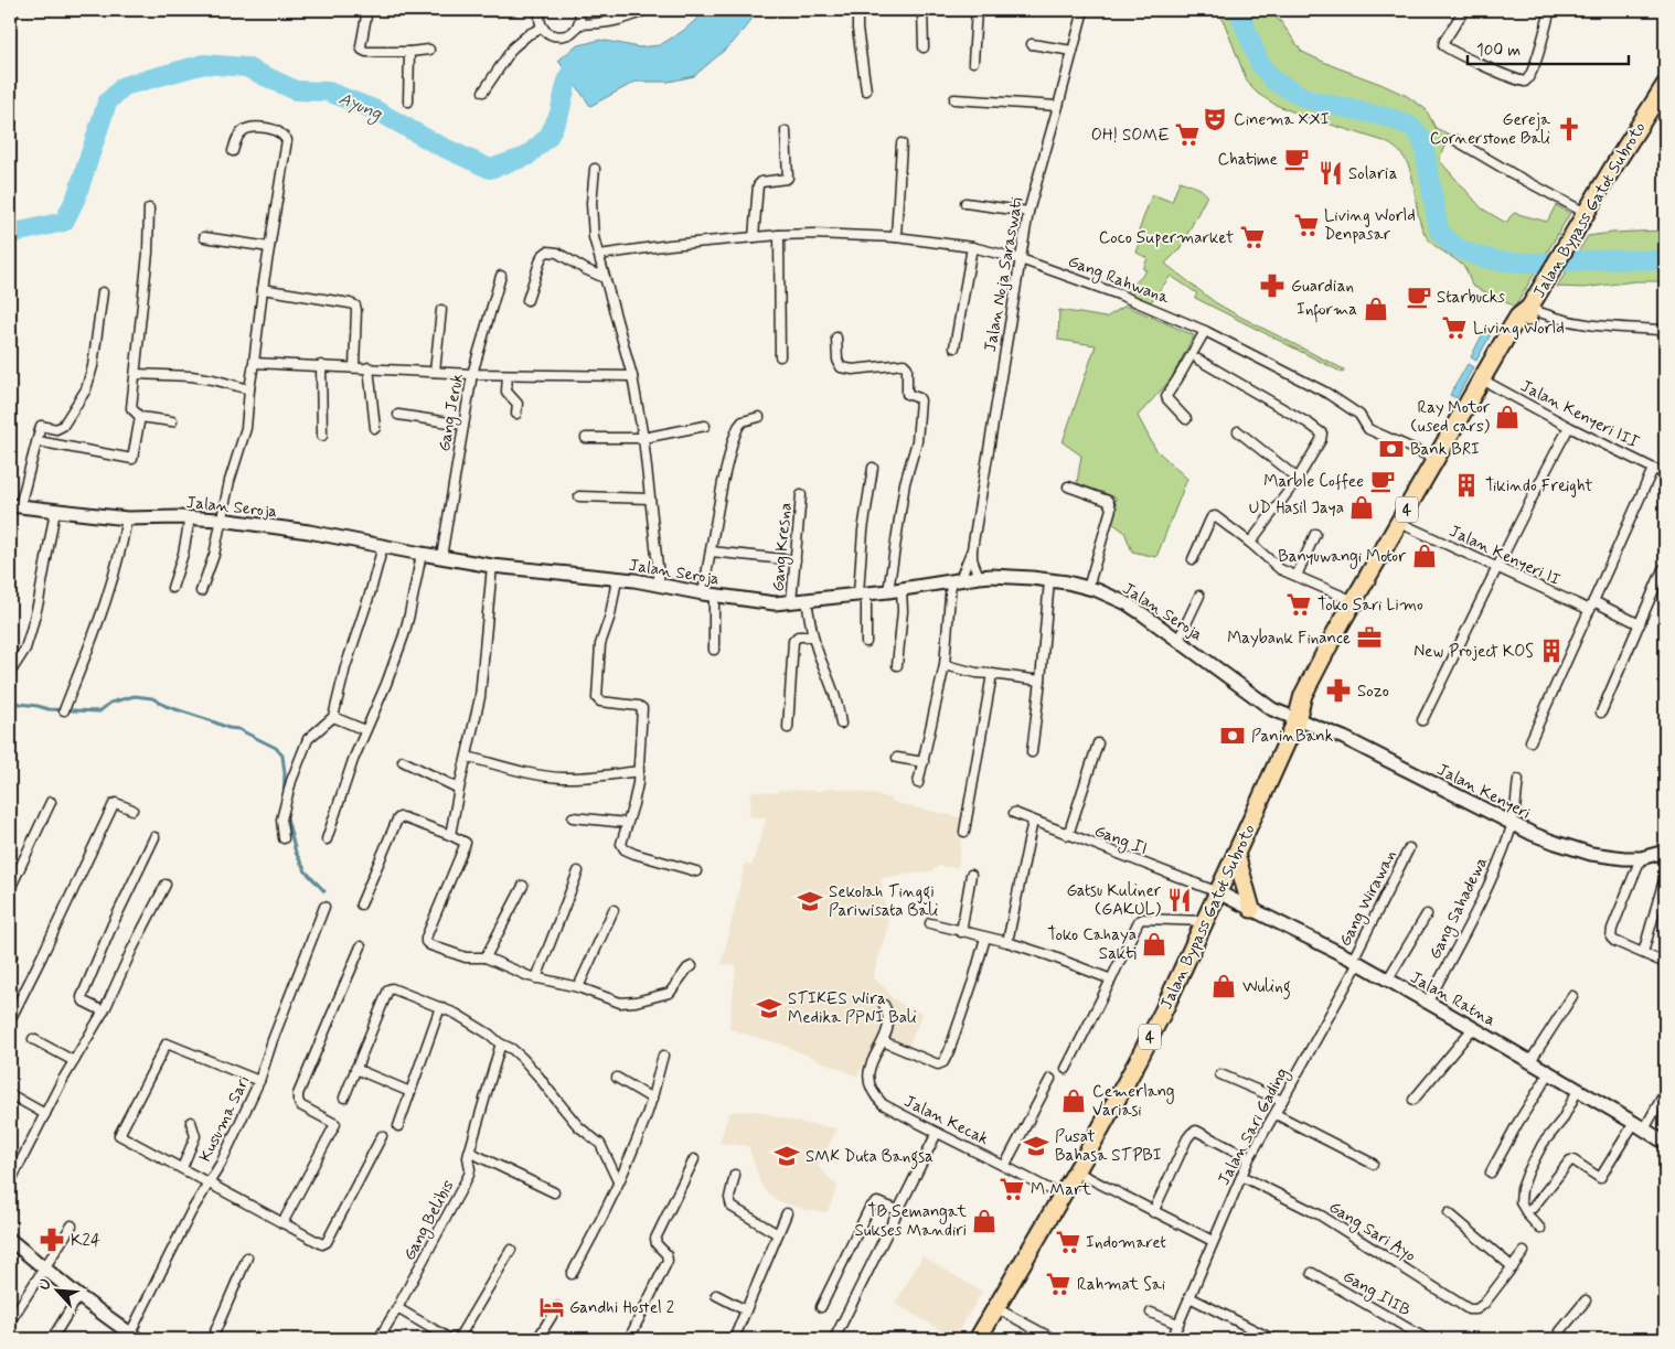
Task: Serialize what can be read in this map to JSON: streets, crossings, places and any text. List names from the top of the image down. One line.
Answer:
{"streets":{"highway":["Jalan Bypass Gatot Subroto","4"],"street":["Jalan Noja Saraswati","Gang Rahwana","Gang Jeruk","Jalan Kenyeri III","Jalan Seroja","Gang Kresna","Jalan Kenyeri II","Jalan Kenyeri","Gang II","Gang Wirawan","Gang Sahadewa","Jalan Ratna","Kusuma Sari","Jalan Kecak","Jalan Sari Gading","Gang Belibis","Gang Sari Ayo","Gang IIIB"]},"crossings":[["Jalan Bypass Gatot Subroto","Gang Rahwana"],["Jalan Bypass Gatot Subroto","Jalan Kenyeri III"],["Jalan Bypass Gatot Subroto","Jalan Seroja"],["Jalan Bypass Gatot Subroto","Jalan Kenyeri II"],["Jalan Bypass Gatot Subroto","Jalan Kenyeri"],["Jalan Bypass Gatot Subroto","Gang II"],["Jalan Bypass Gatot Subroto","Jalan Ratna"],["Jalan Bypass Gatot Subroto","Jalan Kecak"],["Jalan Noja Saraswati","Gang Rahwana"],["Jalan Noja Saraswati","Jalan Seroja"],["Gang Jeruk","Jalan Seroja"],["Jalan Seroja","Gang Kresna"],["Jalan Seroja","Jalan Kenyeri"],["Jalan Kenyeri","Gang Sahadewa"],["Gang II","Jalan Ratna"],["Gang Wirawan","Jalan Ratna"],["Gang Wirawan","Jalan Sari Gading"],["Gang Sahadewa","Jalan Ratna"],["Jalan Ratna","Jalan Sari Gading"],["Jalan Sari Gading","Gang Sari Ayo"]],"water":["Ayung"],"places":{"theatre":["Cinema XXI"],"church":["Gereja Cornerstone Bali"],"supermarket":["OH! SOME","Living World Denpasar","Coco Supermarket","Living World","Toko Sari Limo","M Mart","Indomaret","Rahmat Sai"],"cafe":["Chatime","Starbucks","Marble Coffee"],"restaurant":["Solaria","Gatsu Kuliner (GAKUL)"],"pharmacy":["Guardian","Sozo","K24"],"shop":["Informa","Ray Motor (used cars)","UD Hasil Jaya","Banyuwangi Motor","Toko Cahaya Sakti","Wuling","Cemerlang Variasi","TB Semangat Sukses Mandiri"],"bank":["Bank BRI","PaninBank"],"building":["Tikindo Freight","New Project KOS"],"office":["Maybank Finance"],"school or university":["Sekolah Tinggi Pariwisata Bali","STIKES Wira Medika PPNI Bali","Pusat Bahasa STPBI","SMK Duta Bangsa"],"hotel":["Gandhi Hostel 2"]},"scale_bar":"100 m","north":"top left"}
